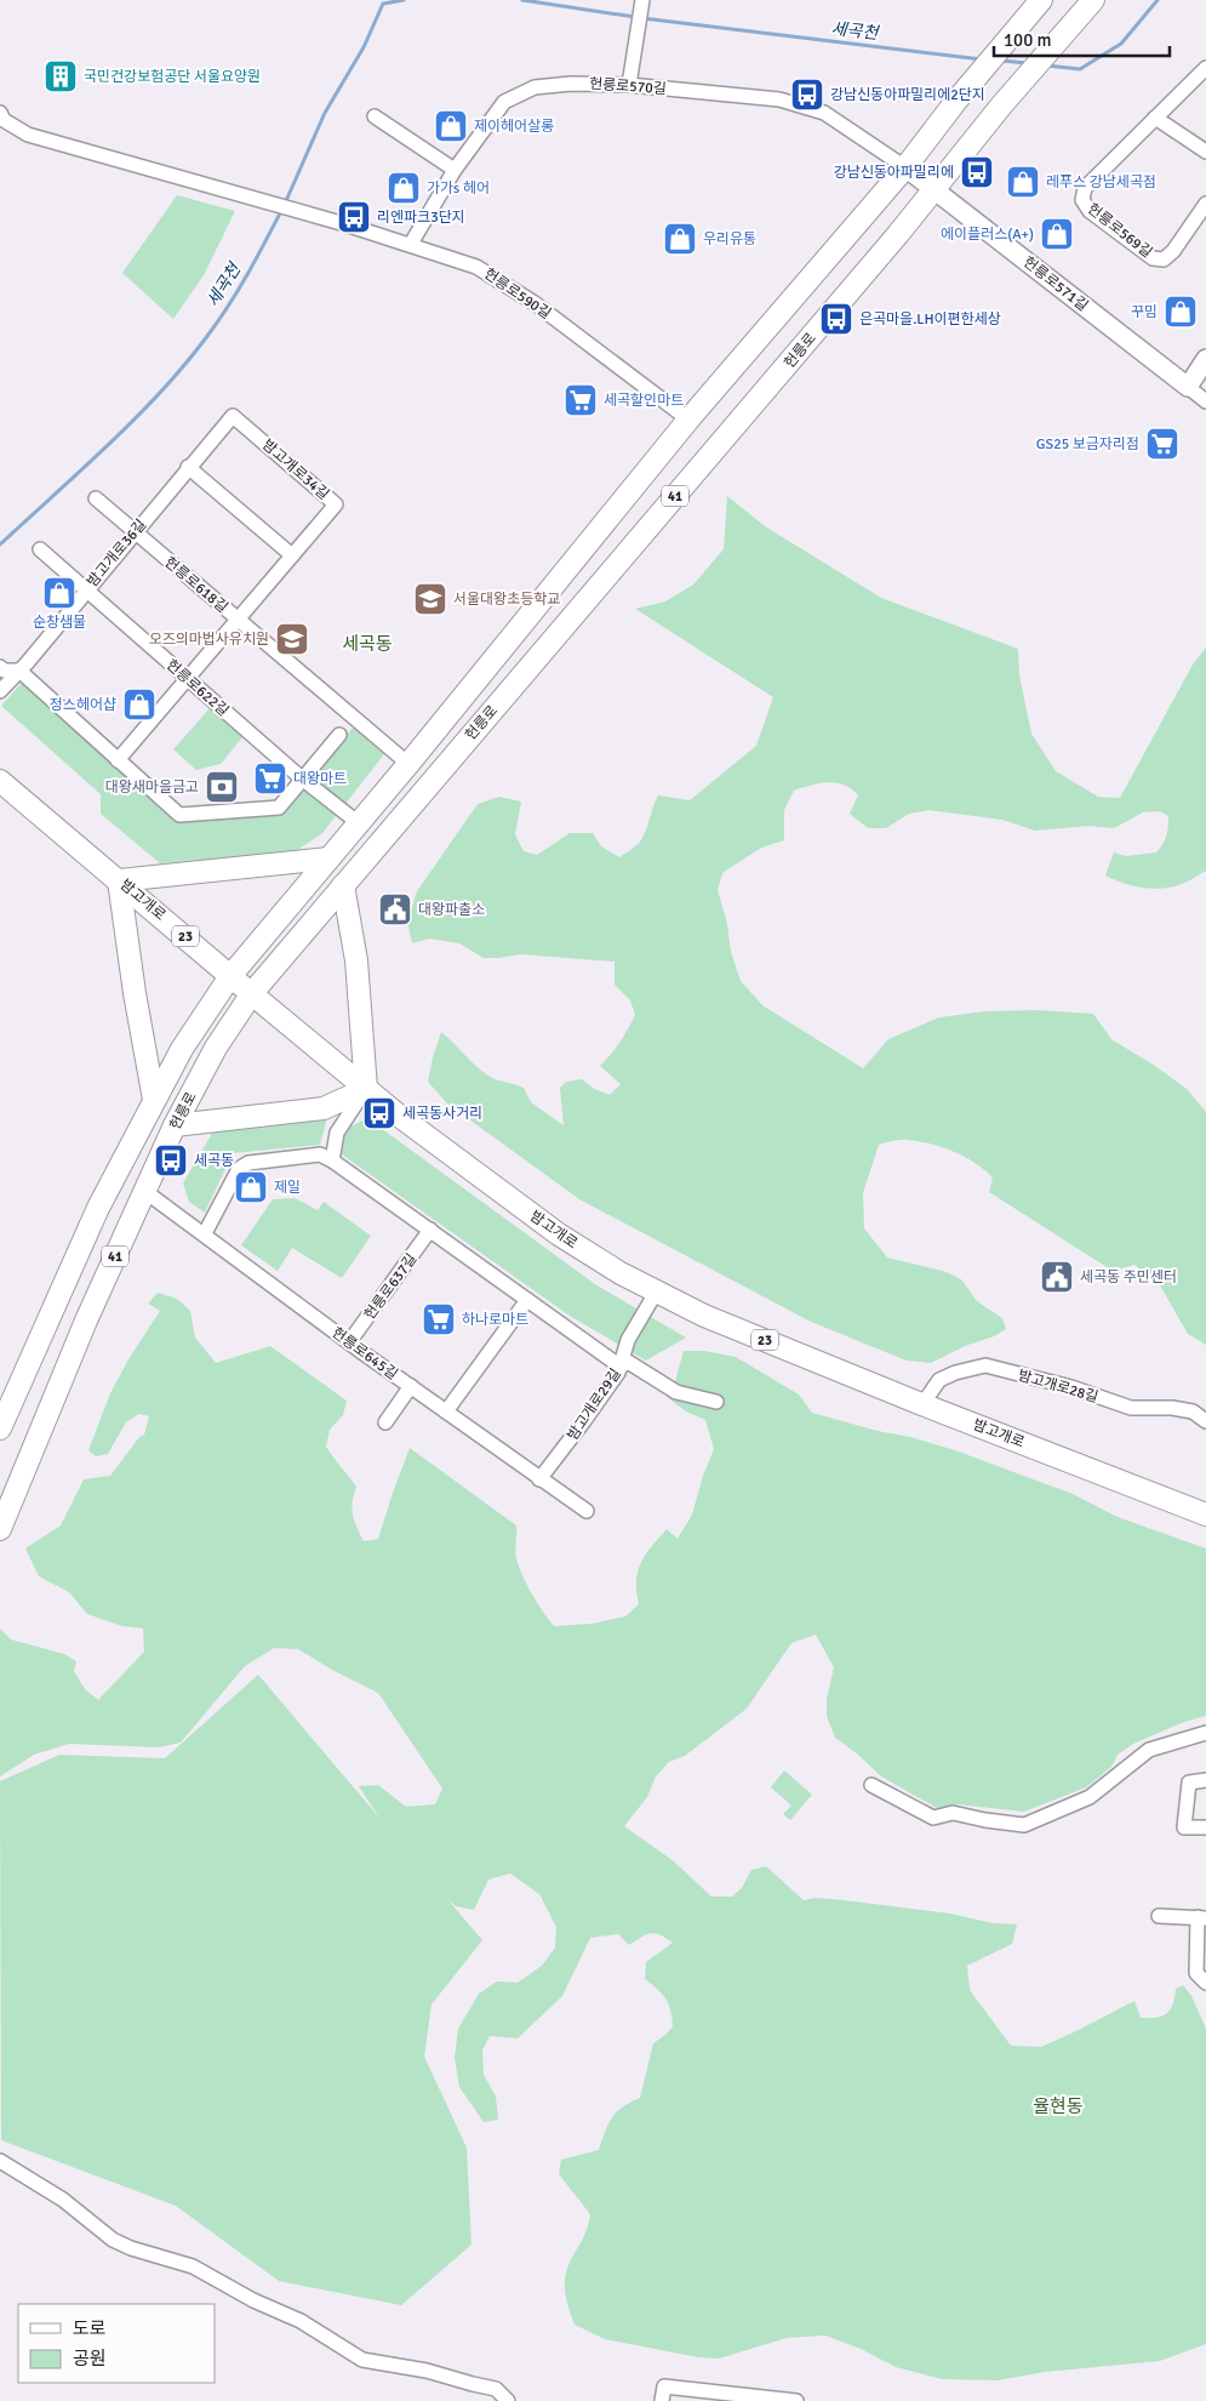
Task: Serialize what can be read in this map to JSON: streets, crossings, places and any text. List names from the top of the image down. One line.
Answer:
{"streets":{"main road":["헌릉로","41","밤고개로","23"],"street":["헌릉로570길","헌릉로569길","헌릉로571길","헌릉로590길","밤고개로34길","밤고개로36길","헌릉로618길","헌릉로622길","헌릉로637길","헌릉로645길","밤고개로28길","밤고개로29길"]},"crossings":[["헌릉로570길","헌릉로571길"],["헌릉로570길","헌릉로590길"],["헌릉로570길","헌릉로"],["헌릉로571길","헌릉로"],["헌릉로590길","헌릉로"],["헌릉로","헌릉로618길"],["헌릉로","헌릉로622길"],["헌릉로","밤고개로"],["헌릉로","헌릉로645길"],["밤고개로34길","밤고개로36길"],["밤고개로34길","헌릉로618길"],["밤고개로34길","헌릉로622길"],["밤고개로36길","헌릉로618길"],["밤고개로36길","헌릉로622길"],["밤고개로","밤고개로28길"],["밤고개로","밤고개로29길"],["헌릉로637길","헌릉로645길"],["헌릉로645길","밤고개로29길"]],"districts":["세곡동","율현동"],"water":["세곡천"],"places":{"building":["국민건강보험공단 서울요양원"],"bus stop":["강남신동아파밀리에2단지","강남신동아파밀리에","리엔파크3단지","은곡마을.LH이편한세상","세곡동사거리","세곡동"],"shop":["제이헤어살롱","레푸스 강남세곡점","가가s 헤어","에이플러스(A+)","우리유통","꾸밈","순창샘물","정스헤어샵","제일"],"supermarket":["세곡할인마트","GS25 보금자리점","대왕마트","하나로마트"],"school or university":["서울대왕초등학교","오즈의마법사유치원"],"bank":["대왕새마을금고"],"public building":["대왕파출소","세곡동 주민센터"]},"legend":["도로","공원"],"scale_bar":"100 m"}
